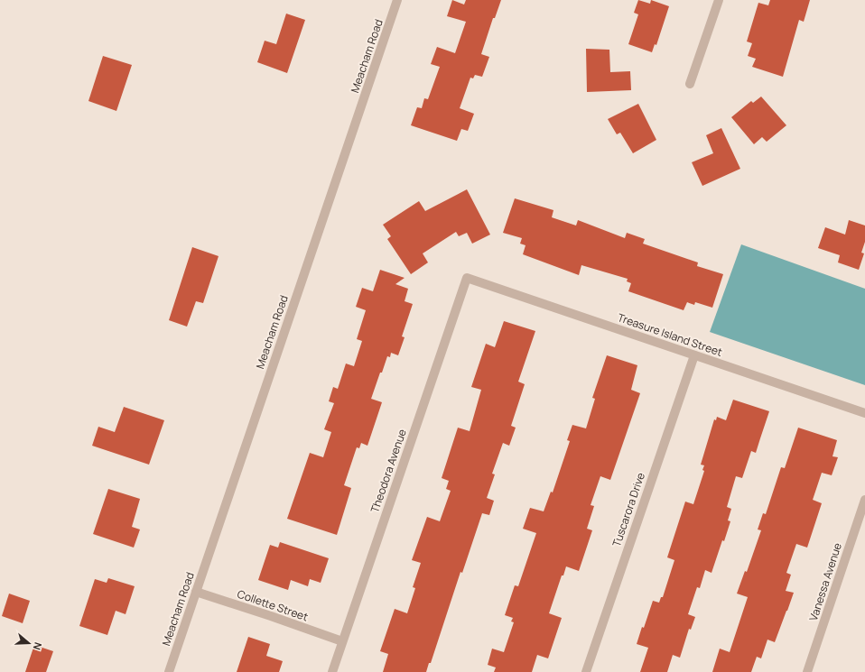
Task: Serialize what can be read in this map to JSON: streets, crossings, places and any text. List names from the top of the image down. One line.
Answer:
{"streets":{"street":["Meacham Road","Treasure Island Street","Theodora Avenue","Tuscarora Drive","Vanessa Avenue","Collette Street"]},"crossings":[["Meacham Road","Collette Street"],["Treasure Island Street","Theodora Avenue"],["Treasure Island Street","Tuscarora Drive"],["Theodora Avenue","Collette Street"]],"north":"right"}
